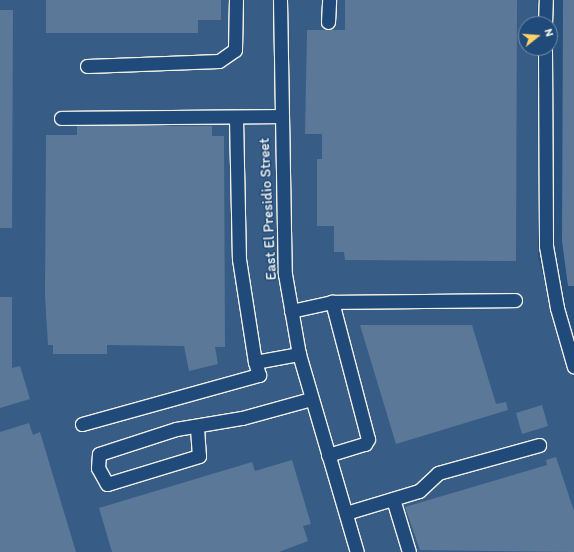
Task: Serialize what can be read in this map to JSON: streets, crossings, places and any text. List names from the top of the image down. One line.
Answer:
{"streets":{"street":["East El Presidio Street"]},"north":"right"}
